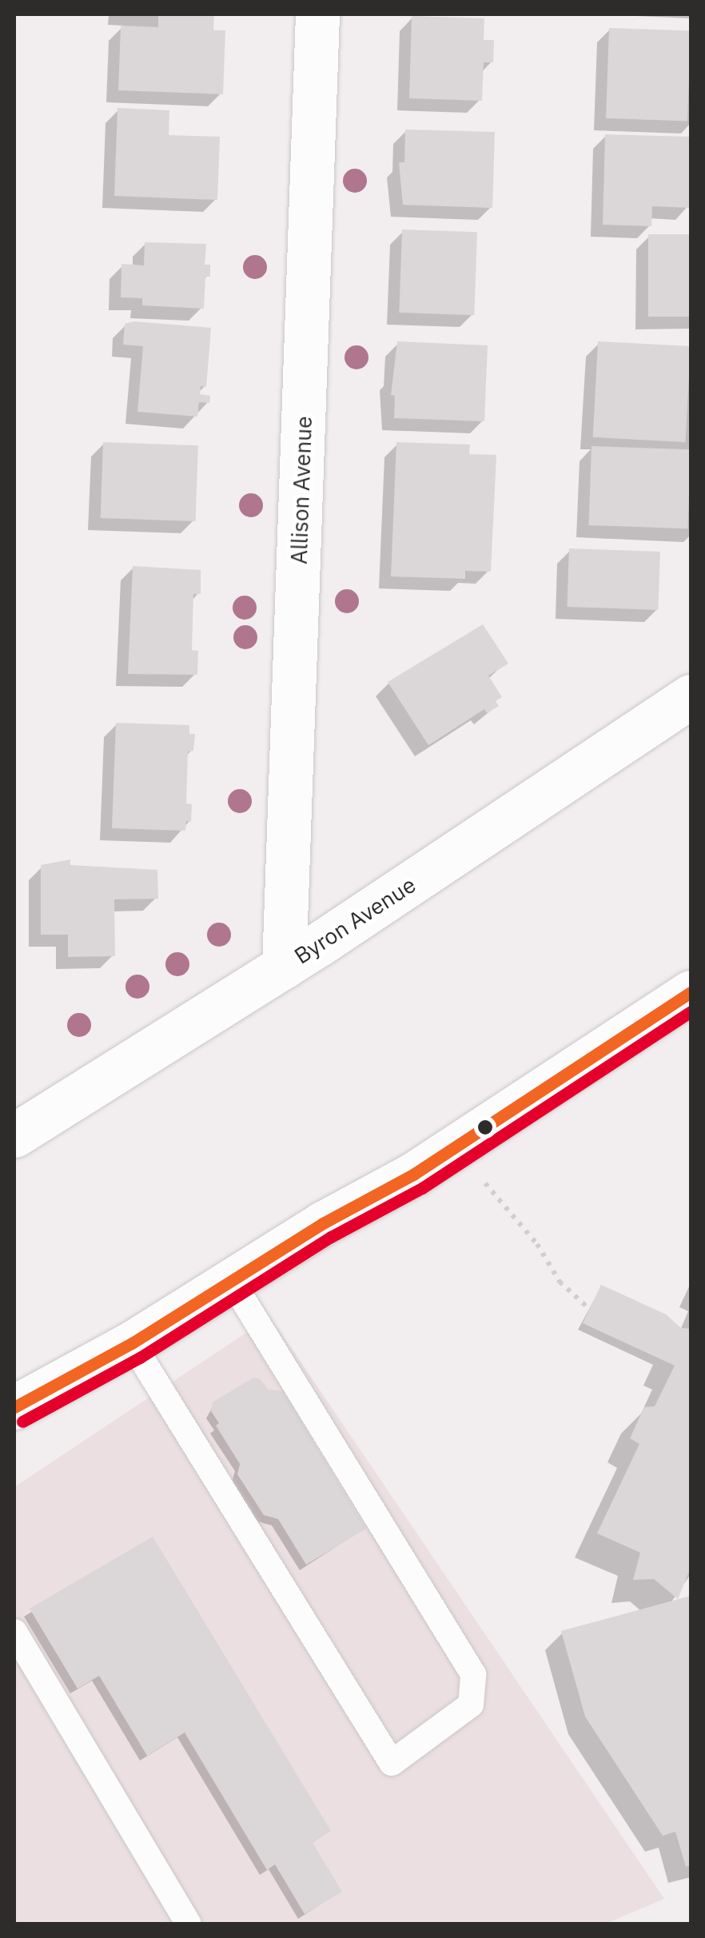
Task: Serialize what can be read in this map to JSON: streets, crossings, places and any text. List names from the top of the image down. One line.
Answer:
{"streets":{"street":["Allison Avenue","Byron Avenue"]},"crossings":[["Allison Avenue","Byron Avenue"]]}
